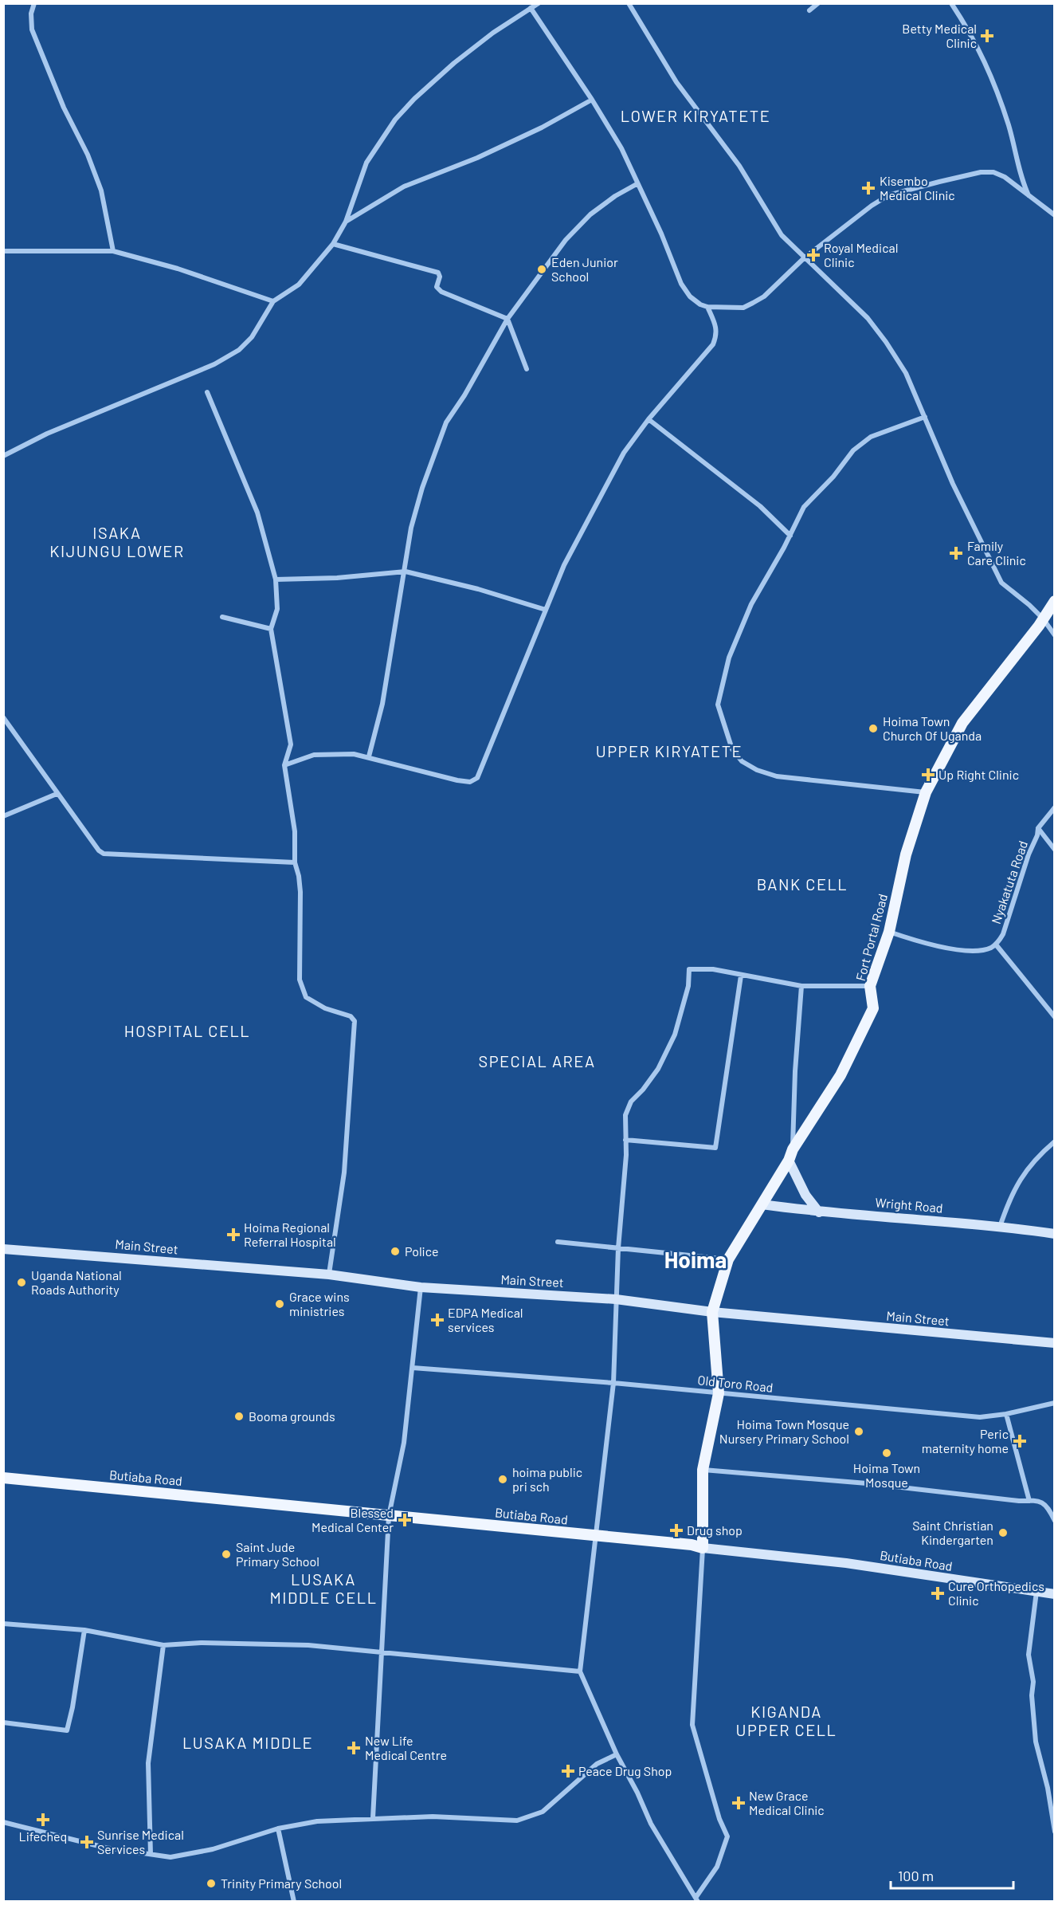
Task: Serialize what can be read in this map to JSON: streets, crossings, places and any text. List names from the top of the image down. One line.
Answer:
{"streets":{"main road":["Fort Portal Road","Butiaba Road"],"street":["Nyakatuta Road","Wright Road","Main Street","Old Toro Road"]},"crossings":[["Fort Portal Road","Wright Road"],["Fort Portal Road","Main Street"]],"districts":["LOWER KIRYATETE","ISAKA KIJUNGU LOWER","UPPER KIRYATETE","BANK CELL","HOSPITAL CELL","SPECIAL AREA","Hoima","LUSAKA MIDDLE CELL","KIGANDA UPPER CELL","LUSAKA MIDDLE"],"places":{"health":["Betty Medical Clinic","Kisembo Medical Clinic","Royal Medical Clinic","Family Care Clinic","Up Right Clinic","Hoima Regional Referral Hospital","EDPA Medical services","Peric maternity home","Blessed Medical Center","Drug shop","Cure Orthopedics Clinic","New Life Medical Centre","Peace Drug Shop","New Grace Medical Clinic","Lifecheq","Sunrise Medical Services"],"other":["Eden Junior School","Hoima Town Church Of Uganda","Police","Uganda National Roads Authority","Grace wins ministries","Booma grounds","Hoima Town Mosque Nursery Primary School","Hoima Town Mosque","hoima public pri sch","Saint Christian Kindergarten","Saint Jude Primary School","Trinity Primary School"]},"scale_bar":"100 m"}
